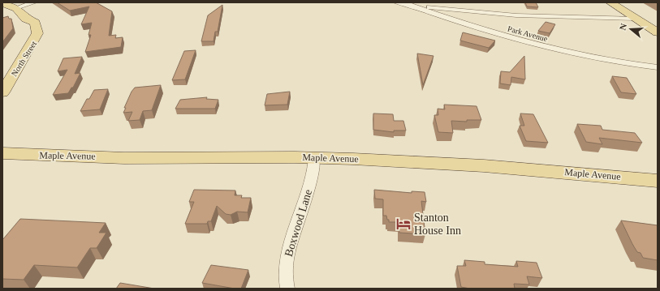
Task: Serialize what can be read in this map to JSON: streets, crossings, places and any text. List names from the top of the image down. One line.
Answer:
{"streets":{"main road":["North Street","Maple Avenue"],"street":["Park Avenue","Boxwood Lane"]},"crossings":[["Maple Avenue","Boxwood Lane"]],"places":{"hotel":["Stanton House Inn"]},"north":"left"}
